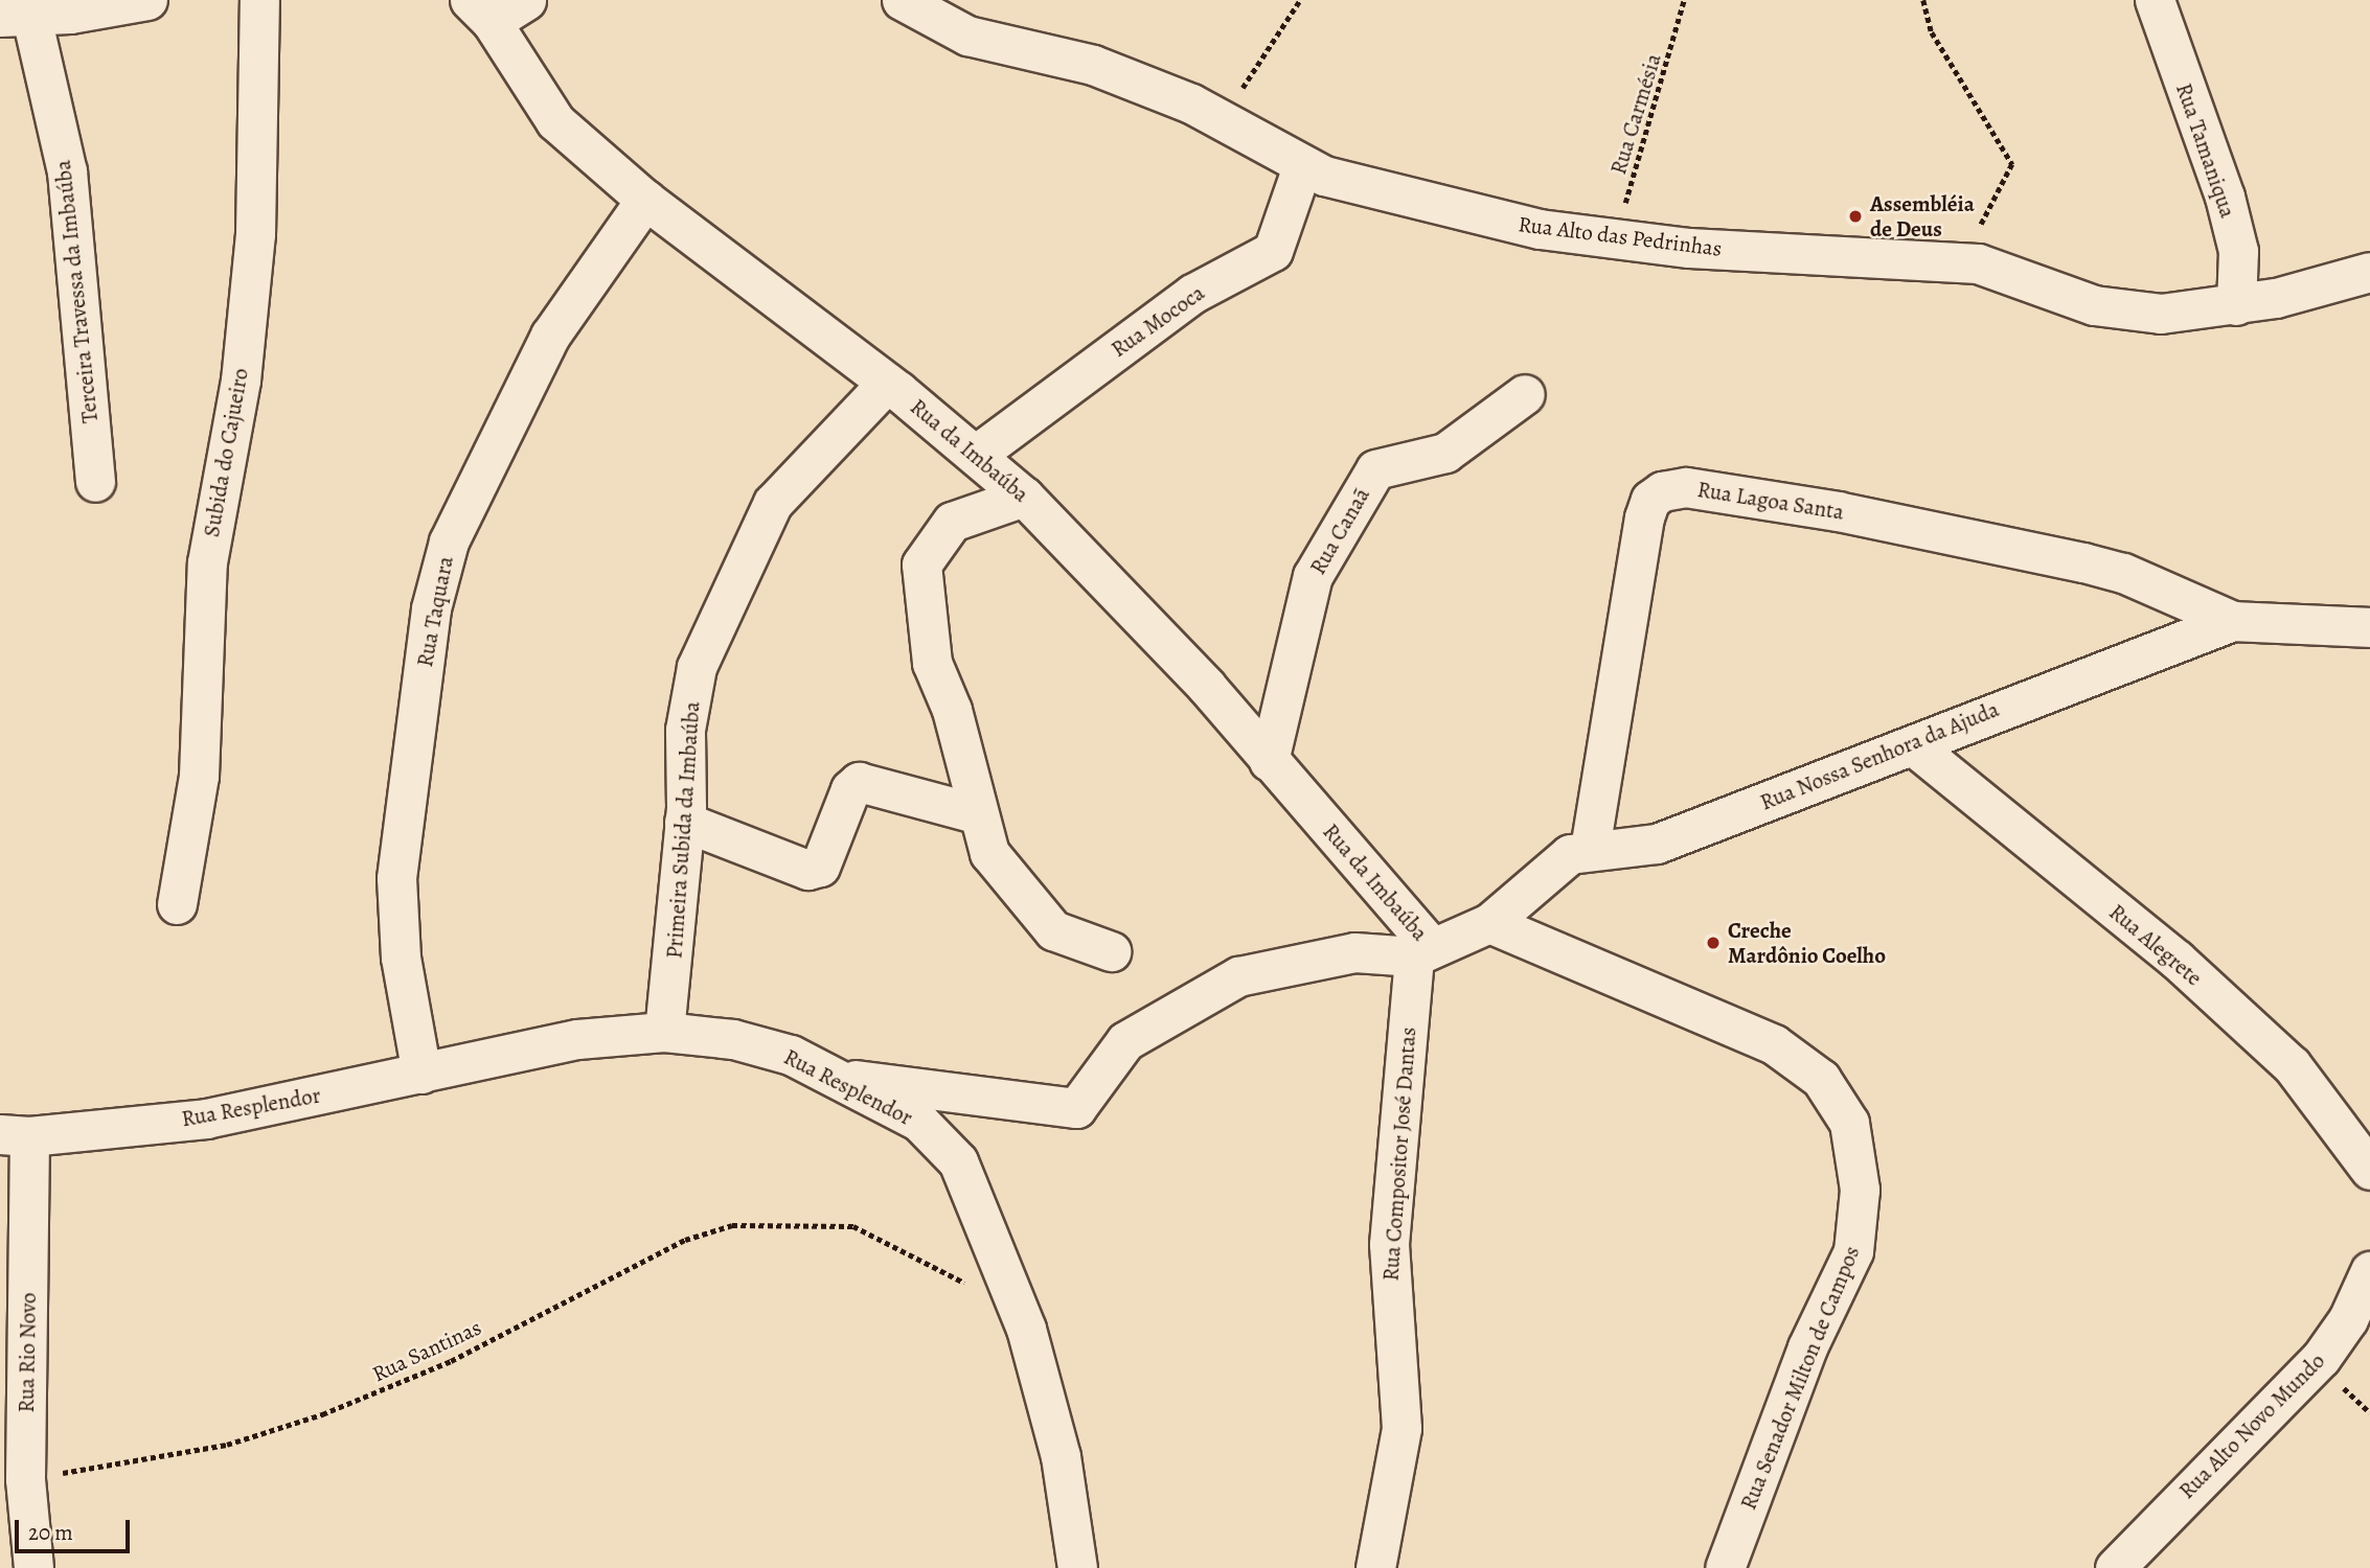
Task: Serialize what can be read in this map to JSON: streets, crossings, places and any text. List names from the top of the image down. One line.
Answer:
{"streets":{"street":["Rua Tamaniqua","Rua Alto das Pedrinhas","Terceira Travessa da Imbaúba","Rua Mococa","Rua da Imbaúba","Subida do Cajueiro","Rua Lagoa Santa","Rua Canaã","Rua Taquara","Rua Nossa Senhora da Ajuda","Primeira Subida da Imbaúba","Rua Alegrete","Rua Resplendor","Rua Compositor José Dantas","Rua Rio Novo","Rua Senador Milton de Campos","Rua Alto Novo Mundo"],"path":["Rua Carmésia","Rua Santinas"]},"crossings":[["Rua Carmésia","Rua Alto das Pedrinhas"],["Rua Tamaniqua","Rua Alto das Pedrinhas"],["Rua Alto das Pedrinhas","Rua Mococa"],["Rua Mococa","Rua da Imbaúba"],["Rua da Imbaúba","Rua Canaã"],["Rua da Imbaúba","Rua Taquara"],["Rua da Imbaúba","Rua Nossa Senhora da Ajuda"],["Rua da Imbaúba","Primeira Subida da Imbaúba"],["Rua da Imbaúba","Rua Compositor José Dantas"],["Rua Lagoa Santa","Rua Nossa Senhora da Ajuda"],["Rua Taquara","Rua Resplendor"],["Rua Nossa Senhora da Ajuda","Rua Alegrete"],["Rua Nossa Senhora da Ajuda","Rua Compositor José Dantas"],["Rua Nossa Senhora da Ajuda","Rua Senador Milton de Campos"],["Primeira Subida da Imbaúba","Rua Resplendor"],["Rua Resplendor","Rua Santinas"],["Rua Resplendor","Rua Rio Novo"],["Rua Santinas","Rua Rio Novo"]],"places":["Assembléia de Deus","Creche Mardônio Coelho"],"scale_bar":"20 m"}
